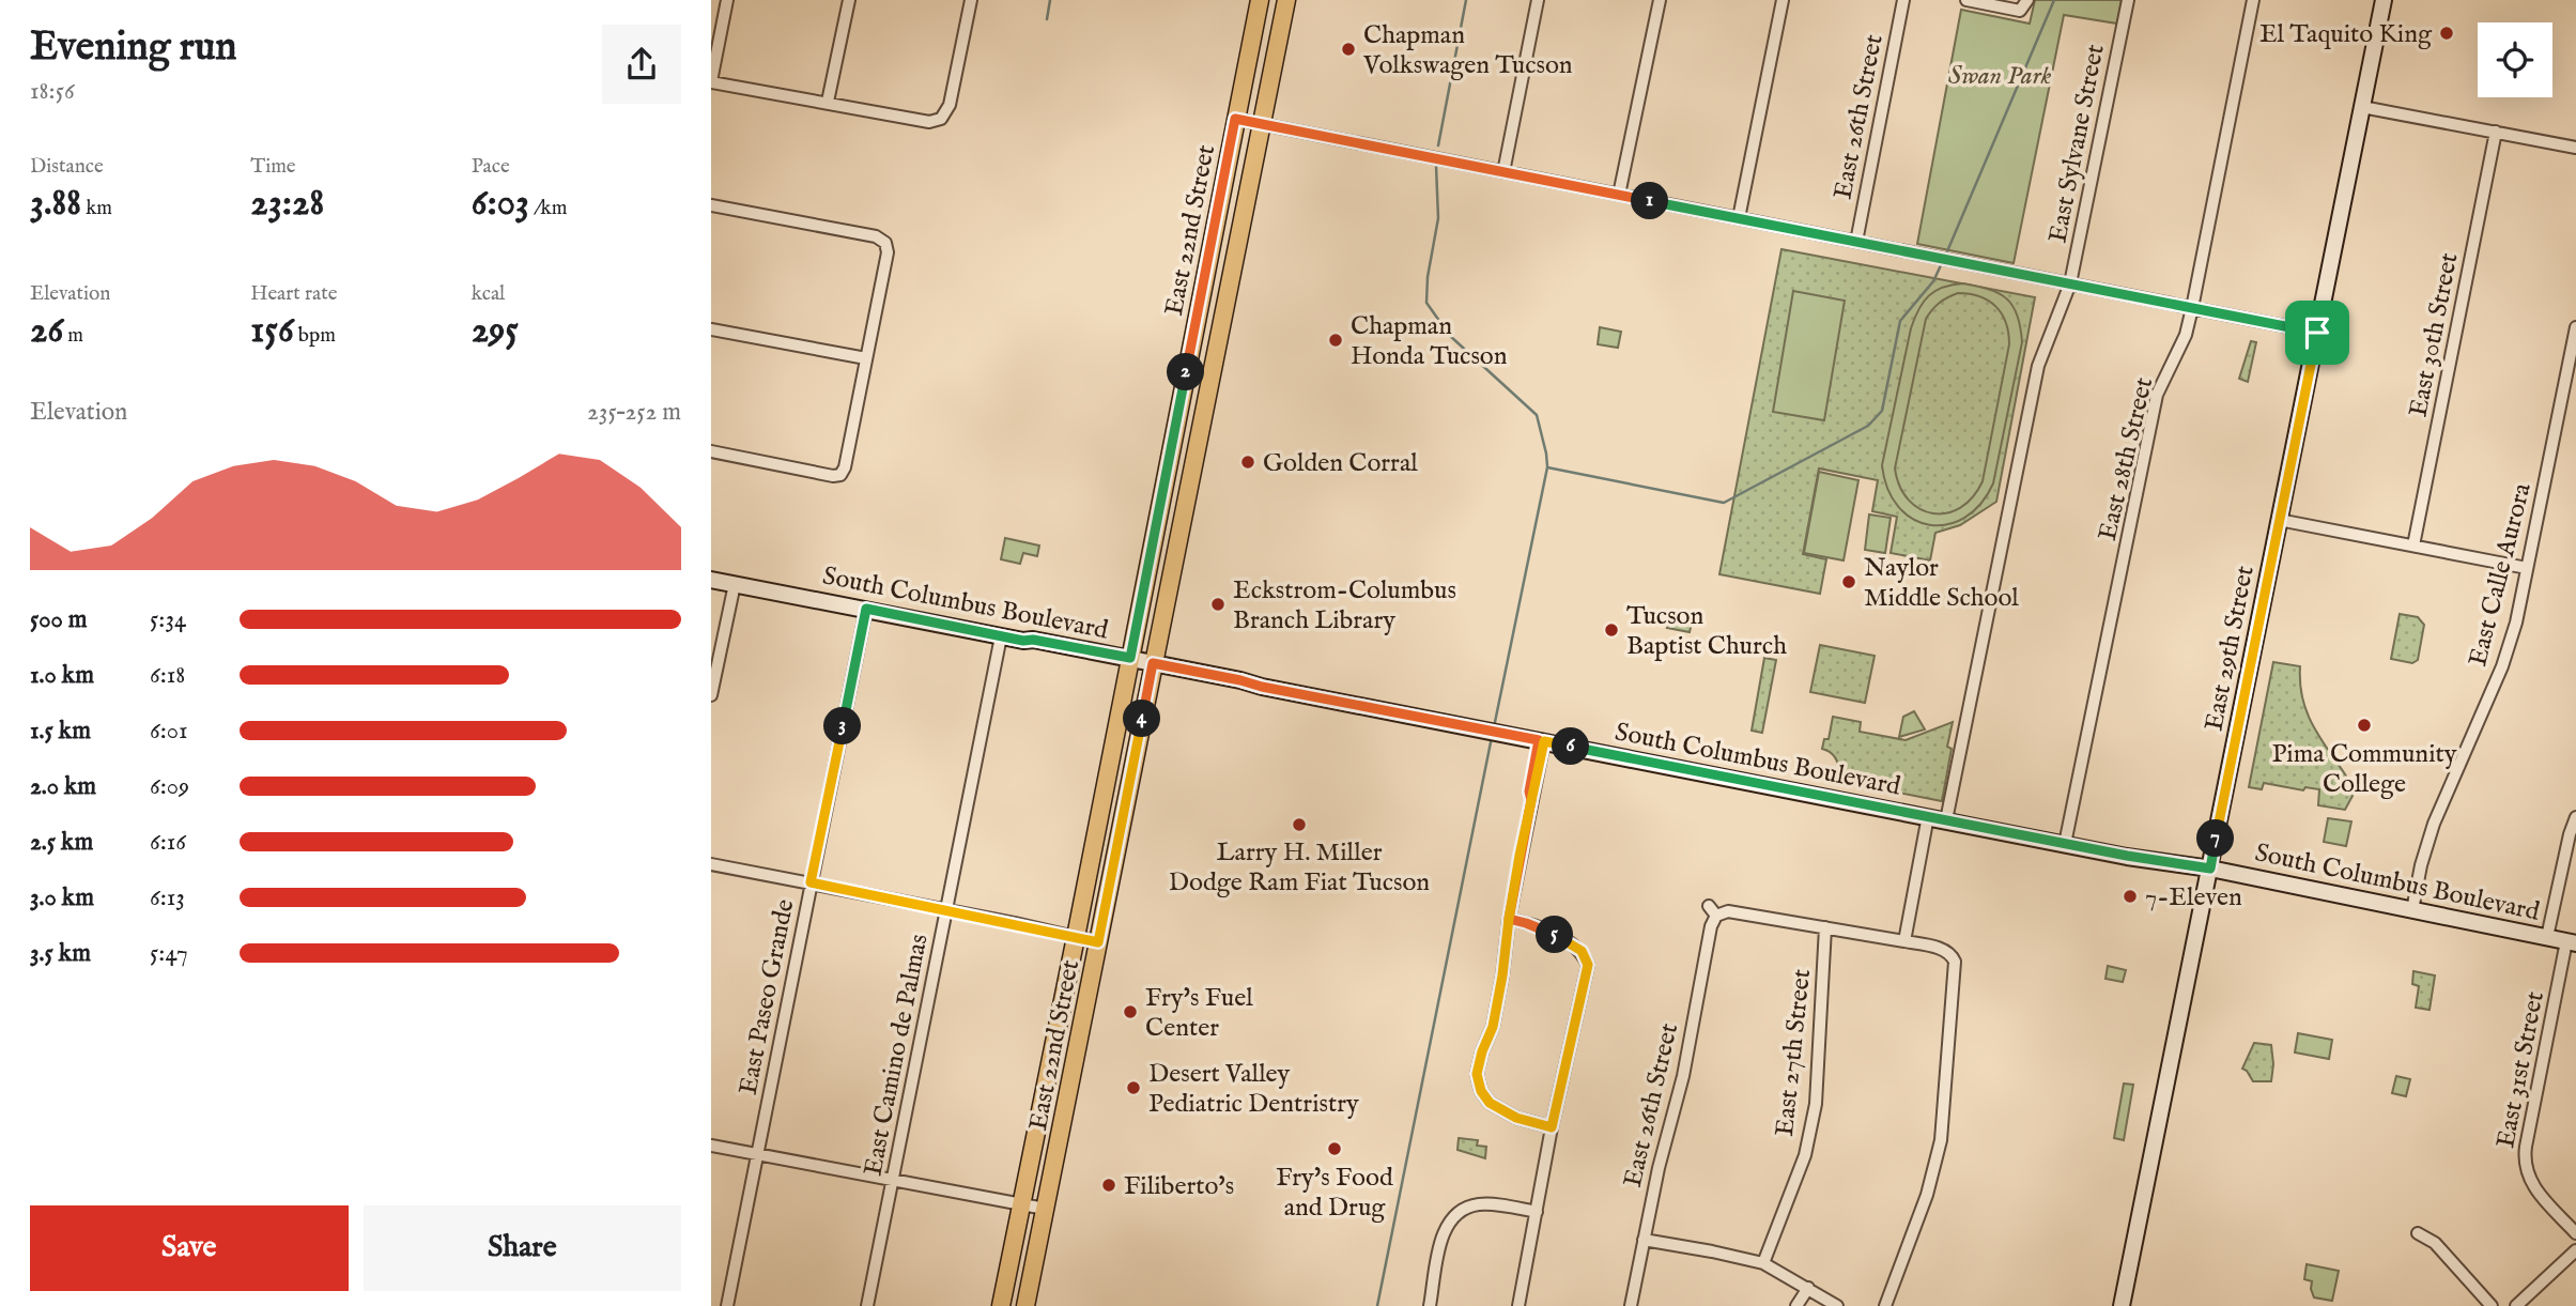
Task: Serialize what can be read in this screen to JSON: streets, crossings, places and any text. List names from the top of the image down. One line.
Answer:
{"streets":{"main road":["East 22nd Street"],"street":["East 26th Street","East Sylvane Street","East 30th Street","East 28th Street","East Calle Aurora","South Columbus Boulevard","East 29th Street","East Paseo Grande","East 27th Street","East Camino de Palmas","East 31st Street"]},"crossings":[["East 26th Street","East 27th Street"],["East Sylvane Street","South Columbus Boulevard"],["East 22nd Street","South Columbus Boulevard"],["East 28th Street","South Columbus Boulevard"],["East Calle Aurora","South Columbus Boulevard"],["South Columbus Boulevard","East 29th Street"],["South Columbus Boulevard","East Paseo Grande"],["South Columbus Boulevard","East Camino de Palmas"],["South Columbus Boulevard","East 31st Street"]],"parks":["Swan Park"],"places":["El Taquito King","Chapman Volkswagen Tucson","Chapman Honda Tucson","Golden Corral","Naylor Middle School","Eckstrom-Columbus Branch Library","Tucson Baptist Church","Pima Community College","Larry H. Miller Dodge Ram Fiat Tucson","7-Eleven","Fry's Fuel Center","Desert Valley Pediatric Dentristry","Fry's Food and Drug","Filiberto's"],"page":{"heading":["Evening run","18:56"],"stats":[["Distance","3.88 km"],["Time","23:28"],["Pace","6:03 /km"],["Elevation","26 m"],["Heart rate","156 bpm"],["kcal","295"]],"pins":["1","2","4","3","6","7","5"],"chart":["Elevation","235–252 m"],"list":[{"name":"500 m","note":"5:34"},{"name":"1.0 km","note":"6:18"},{"name":"1.5 km","note":"6:01"},{"name":"2.0 km","note":"6:09"},{"name":"2.5 km","note":"6:16"},{"name":"3.0 km","note":"6:13"},{"name":"3.5 km","note":"5:47"}],"buttons":["Save","Share"]}}
